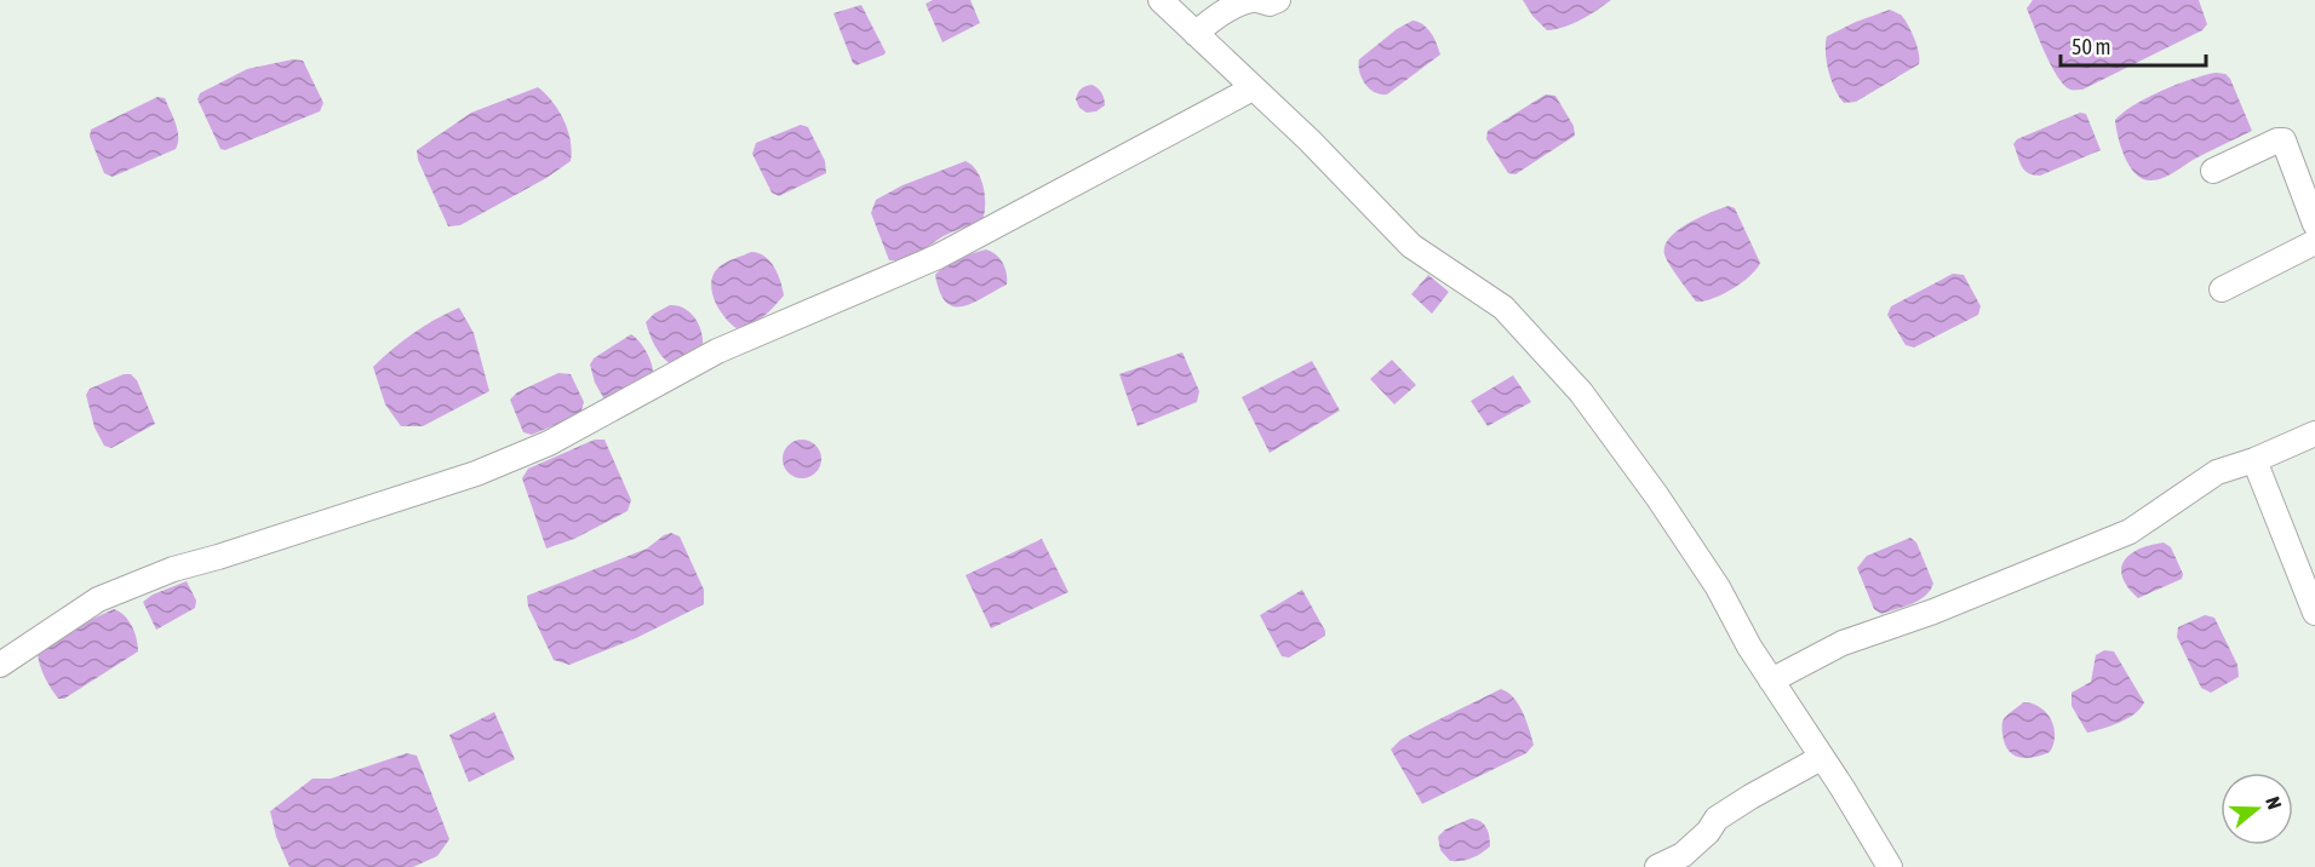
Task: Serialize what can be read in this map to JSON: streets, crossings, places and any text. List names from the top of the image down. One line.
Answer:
{"scale_bar":"50 m","north":"right"}
